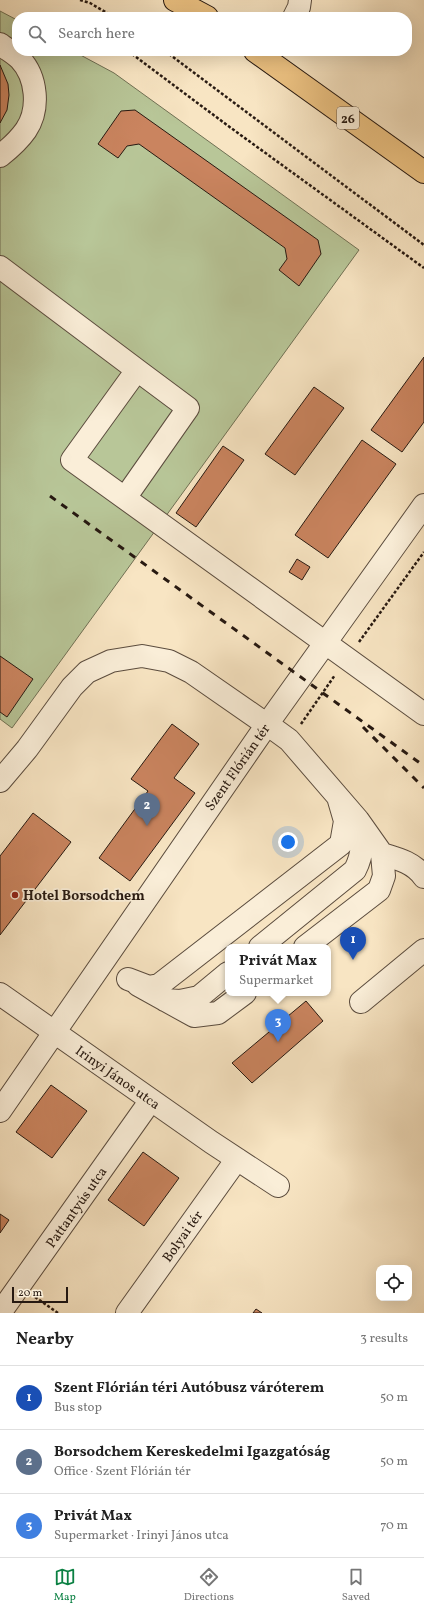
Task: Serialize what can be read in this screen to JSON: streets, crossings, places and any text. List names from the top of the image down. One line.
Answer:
{"streets":{"main road":["26"],"street":["Szent Flórián tér","Irinyi János utca","Pattantyús utca","Bolyai tér"]},"crossings":[["Szent Flórián tér","Irinyi János utca"],["Irinyi János utca","Pattantyús utca"],["Irinyi János utca","Bolyai tér"]],"places":["Hotel Borsodchem"],"scale_bar":"20 m","page":{"search":"Search here","pins":["2","1","3"],"popup":["Privát Max","Supermarket"],"scale":"20 m","heading":["Nearby","3 results"],"list":[{"mark":"1","name":"Szent Flórián téri Autóbusz váróterem","note":"Bus stop","value":"50 m"},{"mark":"2","name":"Borsodchem Kereskedelmi Igazgatóság","note":"Office · Szent Flórián tér","value":"50 m"},{"mark":"3","name":"Privát Max","note":"Supermarket · Irinyi János utca","value":"70 m"}],"nav":["Map","Directions","Saved"]}}
